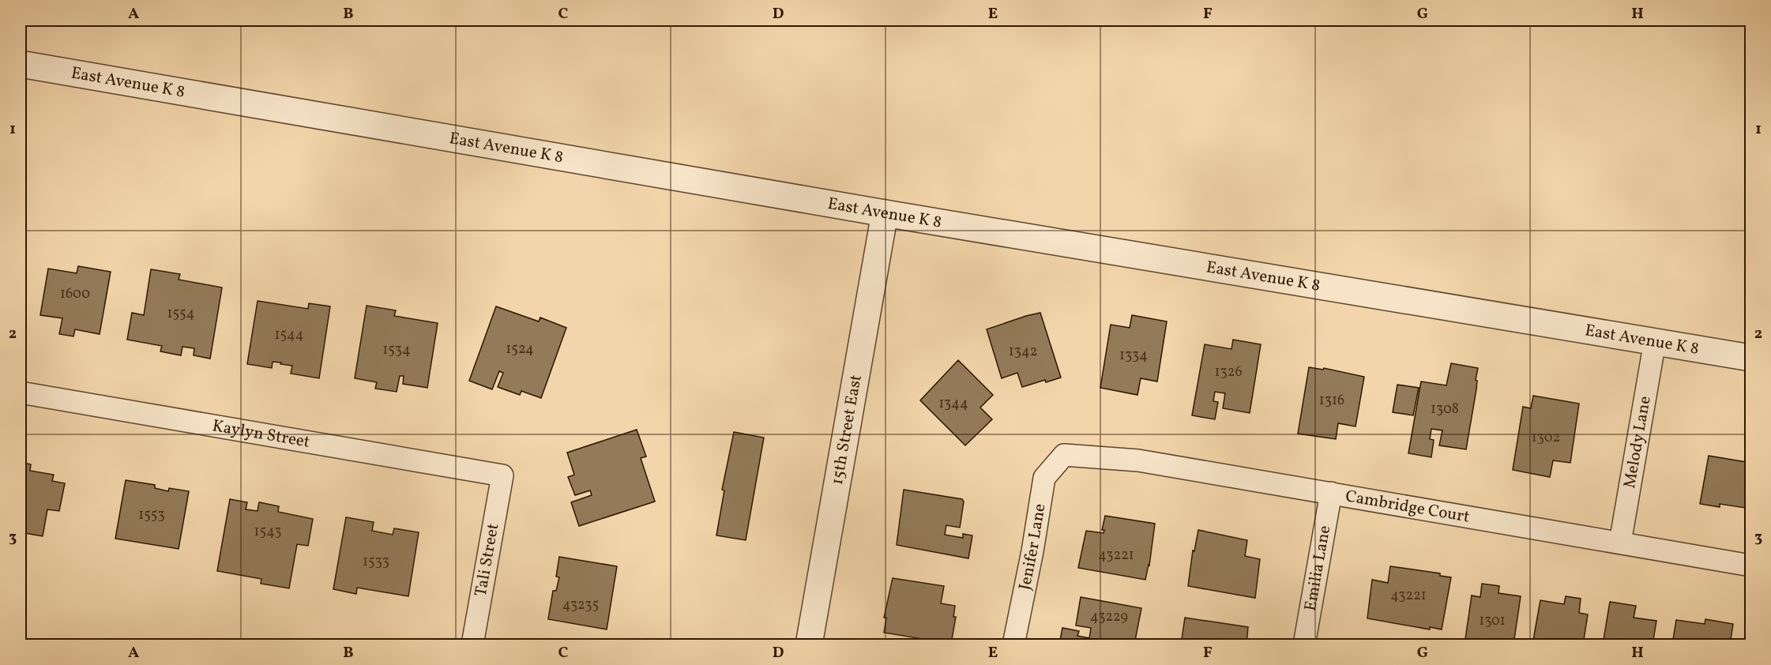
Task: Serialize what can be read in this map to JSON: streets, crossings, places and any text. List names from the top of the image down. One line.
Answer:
{"streets":{"street":["East Avenue K 8","15th Street East","Kaylyn Street","Melody Lane","Cambridge Court","Jenifer Lane","Tali Street","Emilia Lane"]},"crossings":[["East Avenue K 8","15th Street East"],["East Avenue K 8","Melody Lane"],["Kaylyn Street","Tali Street"],["Melody Lane","Cambridge Court"],["Cambridge Court","Jenifer Lane"],["Cambridge Court","Emilia Lane"]],"house_numbers":["1600","1554","1544","1524","1534","1342","1334","1326","1316","1344","1308","1302","1553","1543","43221","1533","43221","43235","43229","1301"],"grid":{"columns":["A","B","C","D","E","F","G","H"],"rows":["1","2","3"]}}
